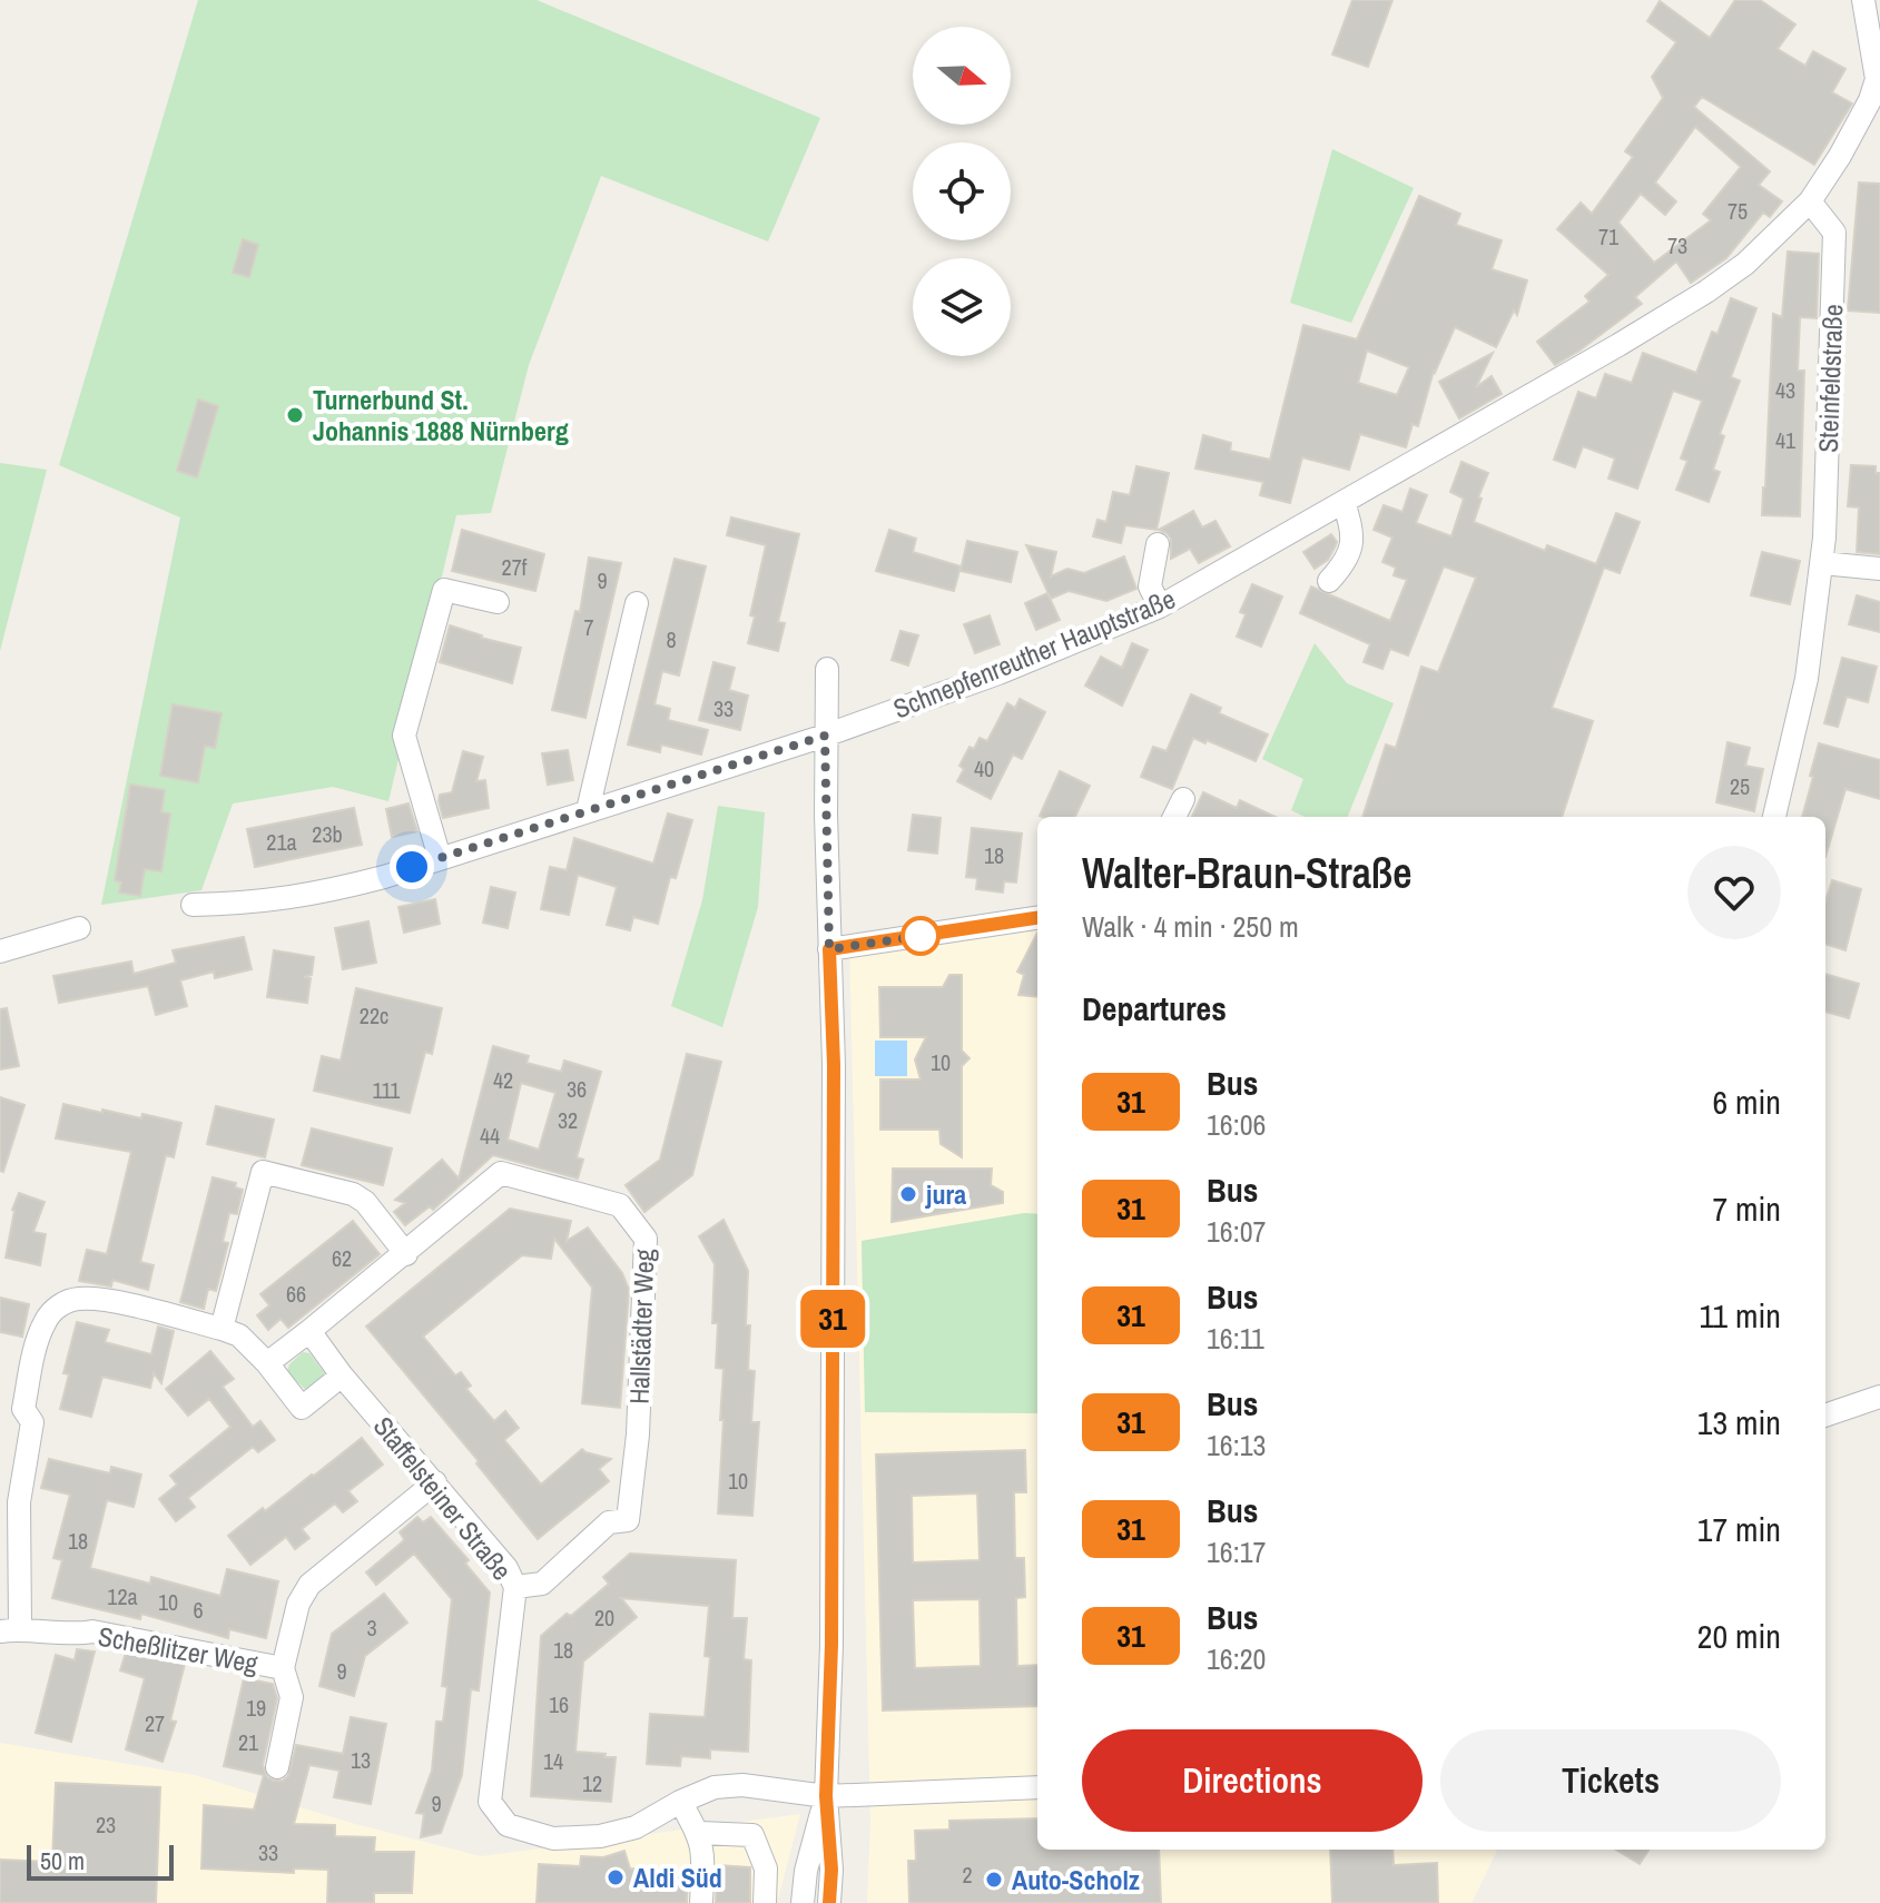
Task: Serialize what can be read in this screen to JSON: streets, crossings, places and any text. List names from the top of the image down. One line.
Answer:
{"streets":{"street":["Steinfeldstraße","Schnepfenreuther Hauptstraße","Hallstädter Weg","Staffelsteiner Straße","Scheßlitzer Weg"]},"crossings":[["Steinfeldstraße","Schnepfenreuther Hauptstraße"],["Hallstädter Weg","Staffelsteiner Straße"],["Staffelsteiner Straße","Scheßlitzer Weg"]],"places":["Turnerbund St. Johannis 1888 Nürnberg","jura","Aldi Süd","Auto-Scholz"],"lines":["bus line 31"],"house_numbers":["75","71","73","43","41","27f","9","7","8","33","40","25","23b","21a","18","22c","10","42","36","111","32","44","62","66","10","18","12a","10","6","20","3","18","9","16","19","27","21","13","14","12","9","23","33","2"],"scale_bar":"50 m","north":"right","page":{"on_map":"31","heading":[["Walter-Braun-Straße","Walk · 4 min · 250 m"],"Departures"],"list":[{"mark":"31","name":"Bus","note":"16:06","value":"6 min"},{"mark":"31","name":"Bus","note":"16:07","value":"7 min"},{"mark":"31","name":"Bus","note":"16:11","value":"11 min"},{"mark":"31","name":"Bus","note":"16:13","value":"13 min"},{"mark":"31","name":"Bus","note":"16:17","value":"17 min"},{"mark":"31","name":"Bus","note":"16:20","value":"20 min"}],"buttons":["Directions","Tickets"],"scale":"50 m"}}
